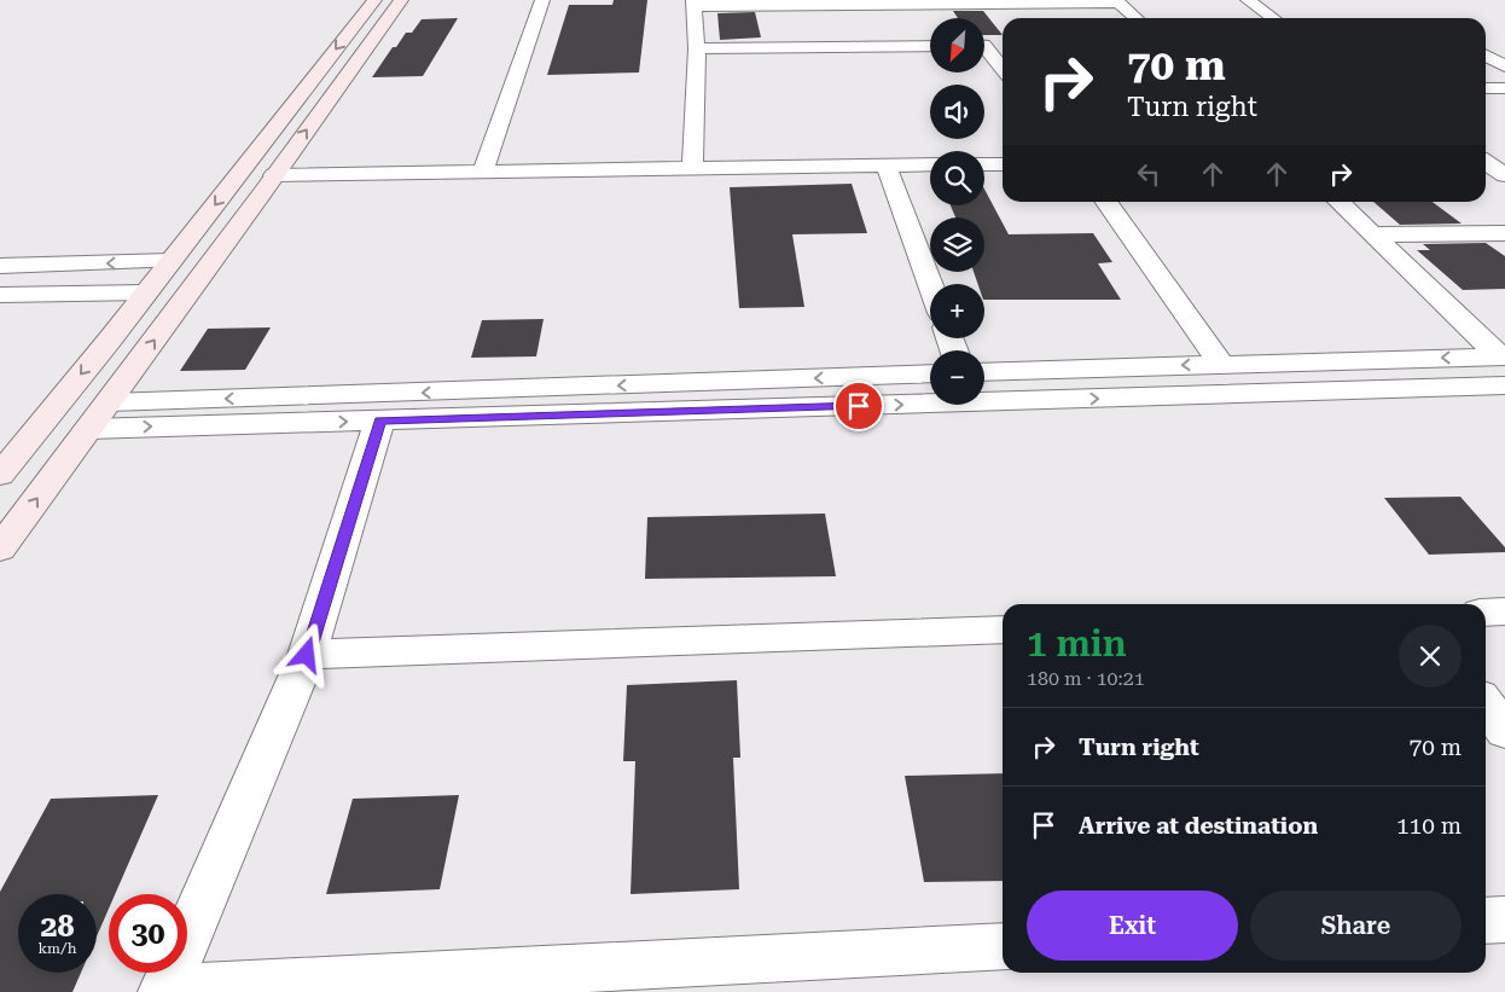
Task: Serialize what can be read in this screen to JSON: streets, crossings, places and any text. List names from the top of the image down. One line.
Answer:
{"north":"bottom left","page":{"map_buttons":["+","−"],"turn":["70 m","Turn right"],"heading":["1 min","180 m · 10:21"],"list":[{"name":"Turn right","value":"70 m"},{"name":"Arrive at destination","value":"110 m"}],"buttons":["Exit","Share"],"speed":"28 km/h","limit":"30"}}
